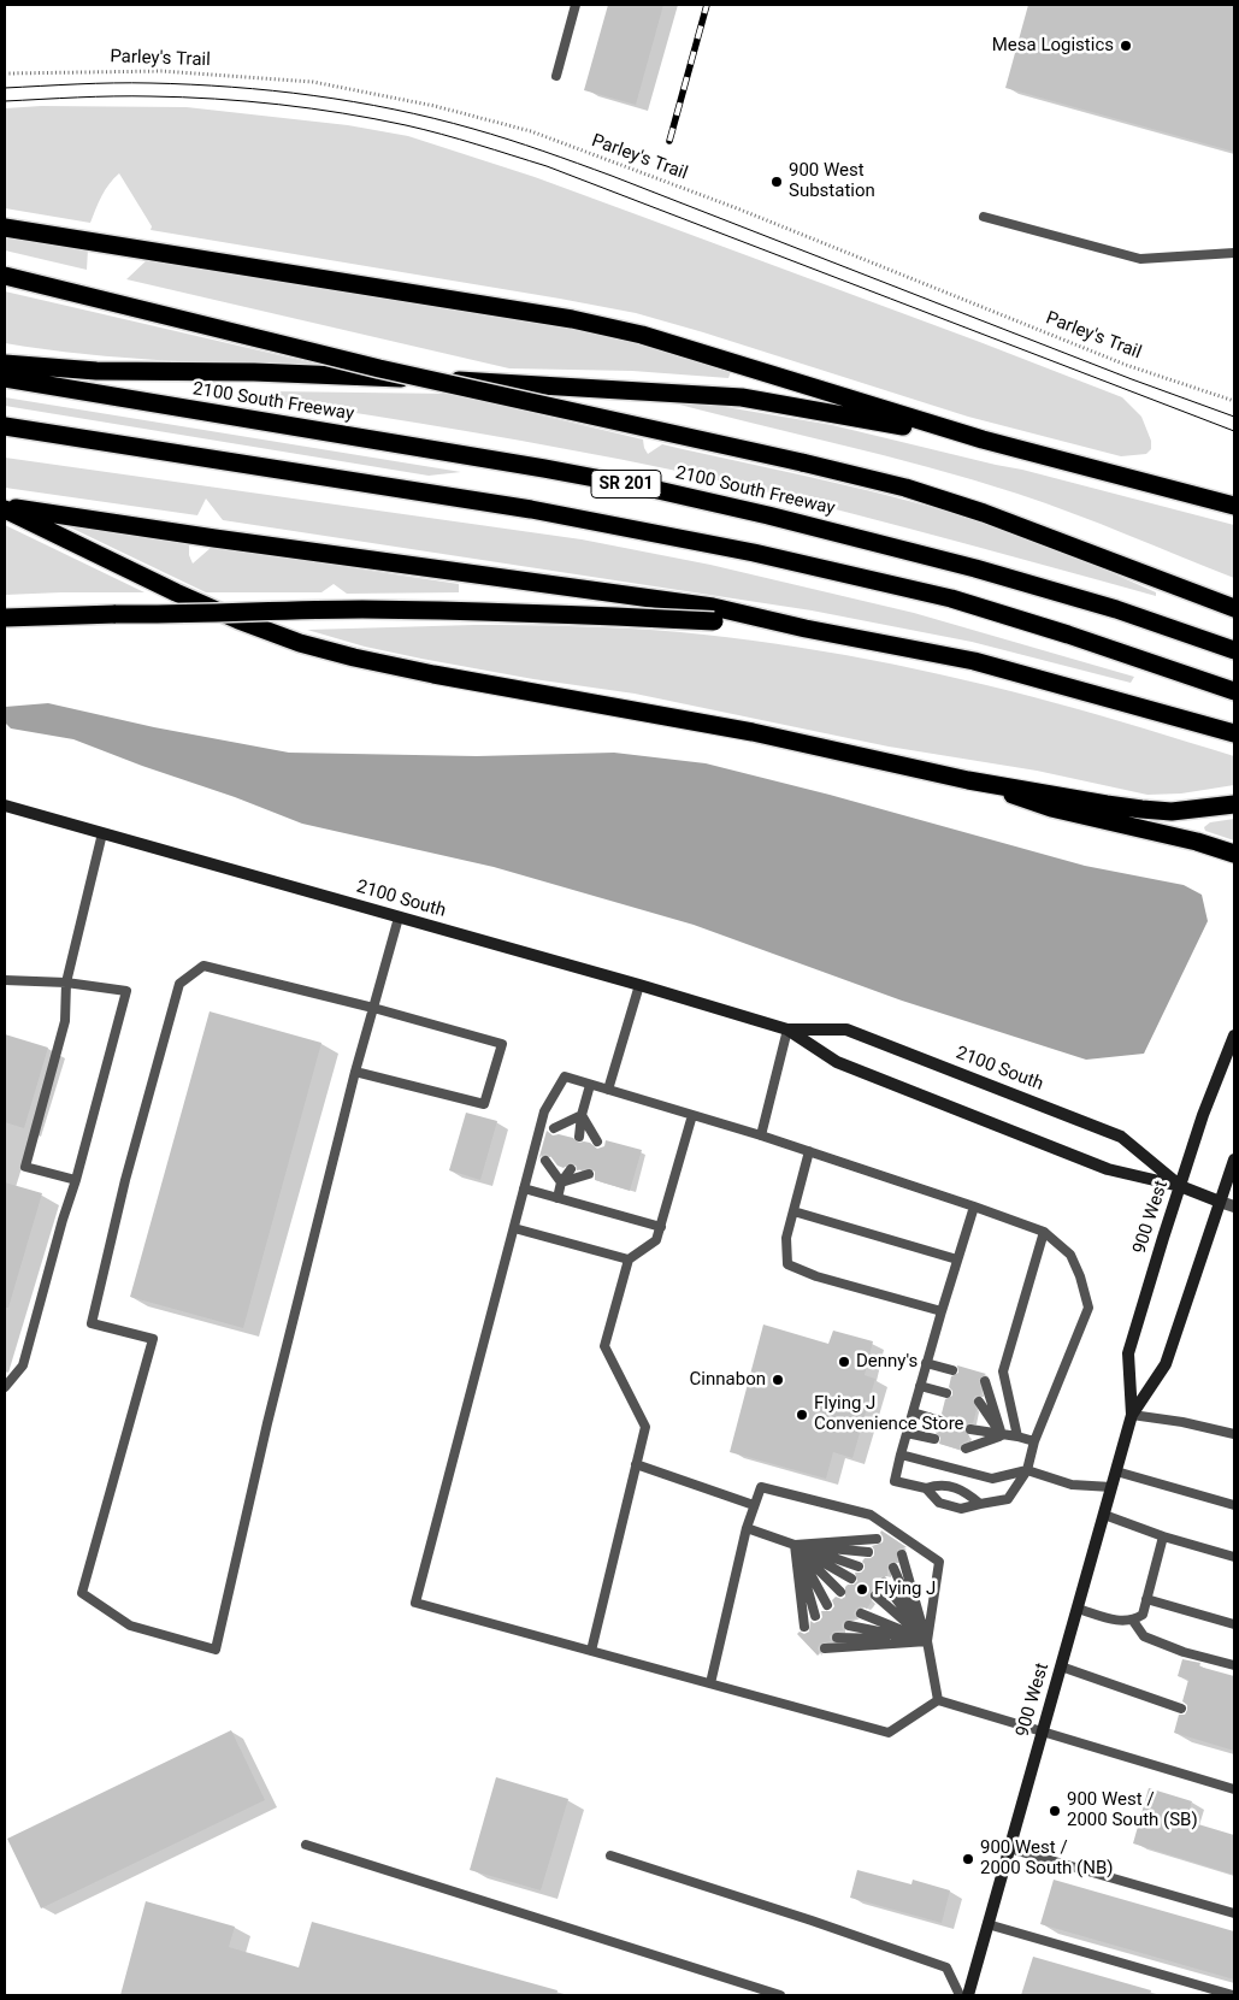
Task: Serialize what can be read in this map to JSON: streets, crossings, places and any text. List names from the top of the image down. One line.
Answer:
{"streets":{"highway":["2100 South Freeway","SR 201"],"main road":["2100 South","900 West"],"path":["Parley's Trail"]},"crossings":[["2100 South","900 West"]],"places":["Mesa Logistics","900 West Substation","Denny's","Cinnabon","Flying J Convenience Store","Flying J","900 West / 2000 South (SB)","900 West / 2000 South (NB)"]}
